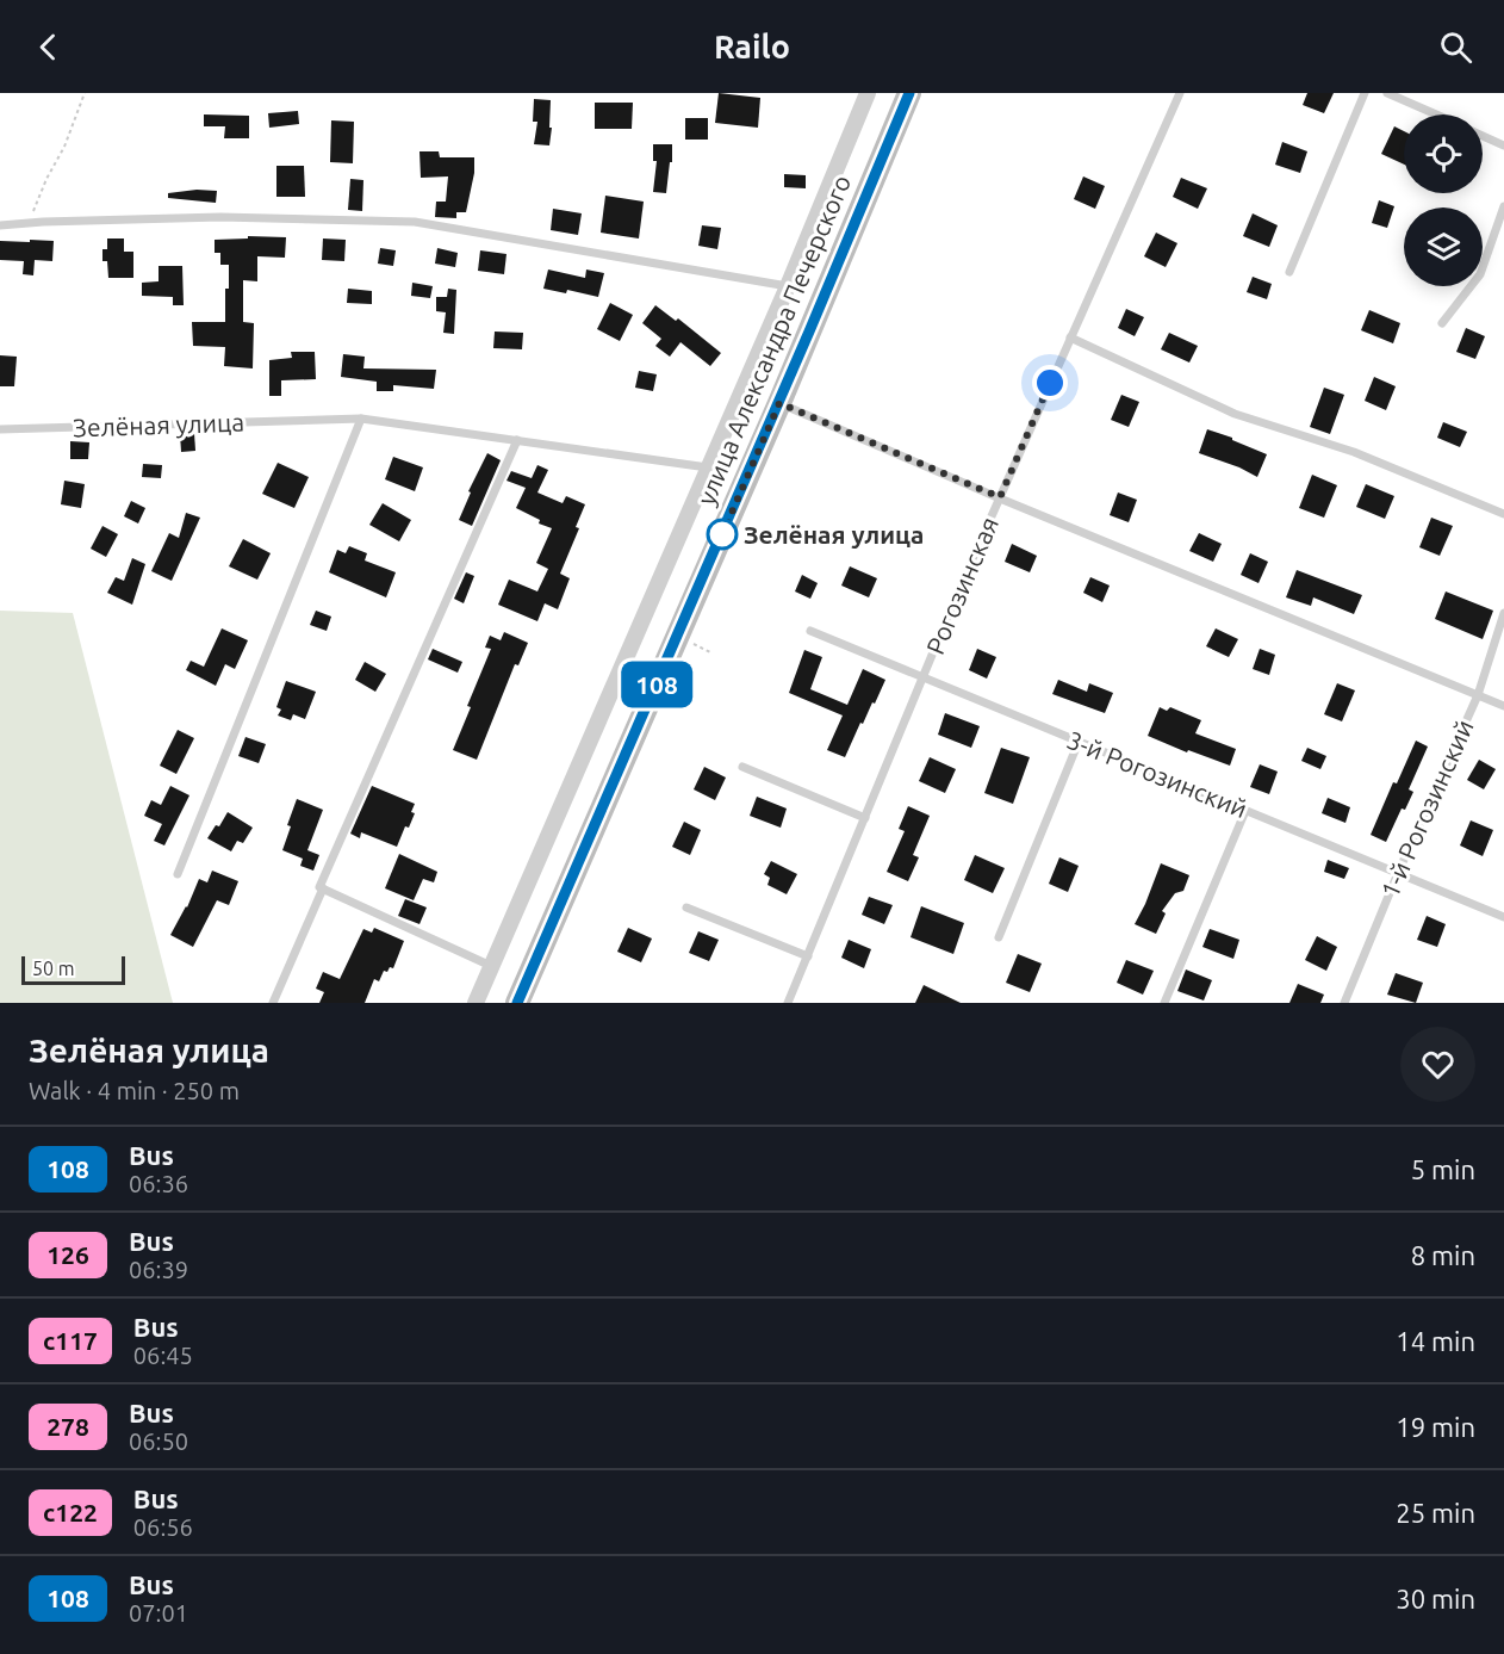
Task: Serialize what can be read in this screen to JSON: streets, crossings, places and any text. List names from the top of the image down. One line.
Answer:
{"streets":{"main road":["улица Александра Печерского"],"lane":["Зелёная улица","Рогозинская","3-й Рогозинский","1-й Рогозинский"]},"crossings":[["Рогозинская","3-й Рогозинский"],["3-й Рогозинский","1-й Рогозинский"]],"places":["Зелёная улица"],"lines":["bus line 108"],"scale_bar":"50 m","page":{"header":"Railo","on_map":"108","scale":"50 m","heading":["Зелёная улица","Walk · 4 min · 250 m"],"list":[{"mark":"108","name":"Bus","note":"06:36","value":"5 min"},{"mark":"126","name":"Bus","note":"06:39","value":"8 min"},{"mark":"с117","name":"Bus","note":"06:45","value":"14 min"},{"mark":"278","name":"Bus","note":"06:50","value":"19 min"},{"mark":"с122","name":"Bus","note":"06:56","value":"25 min"},{"mark":"108","name":"Bus","note":"07:01","value":"30 min"}]}}
